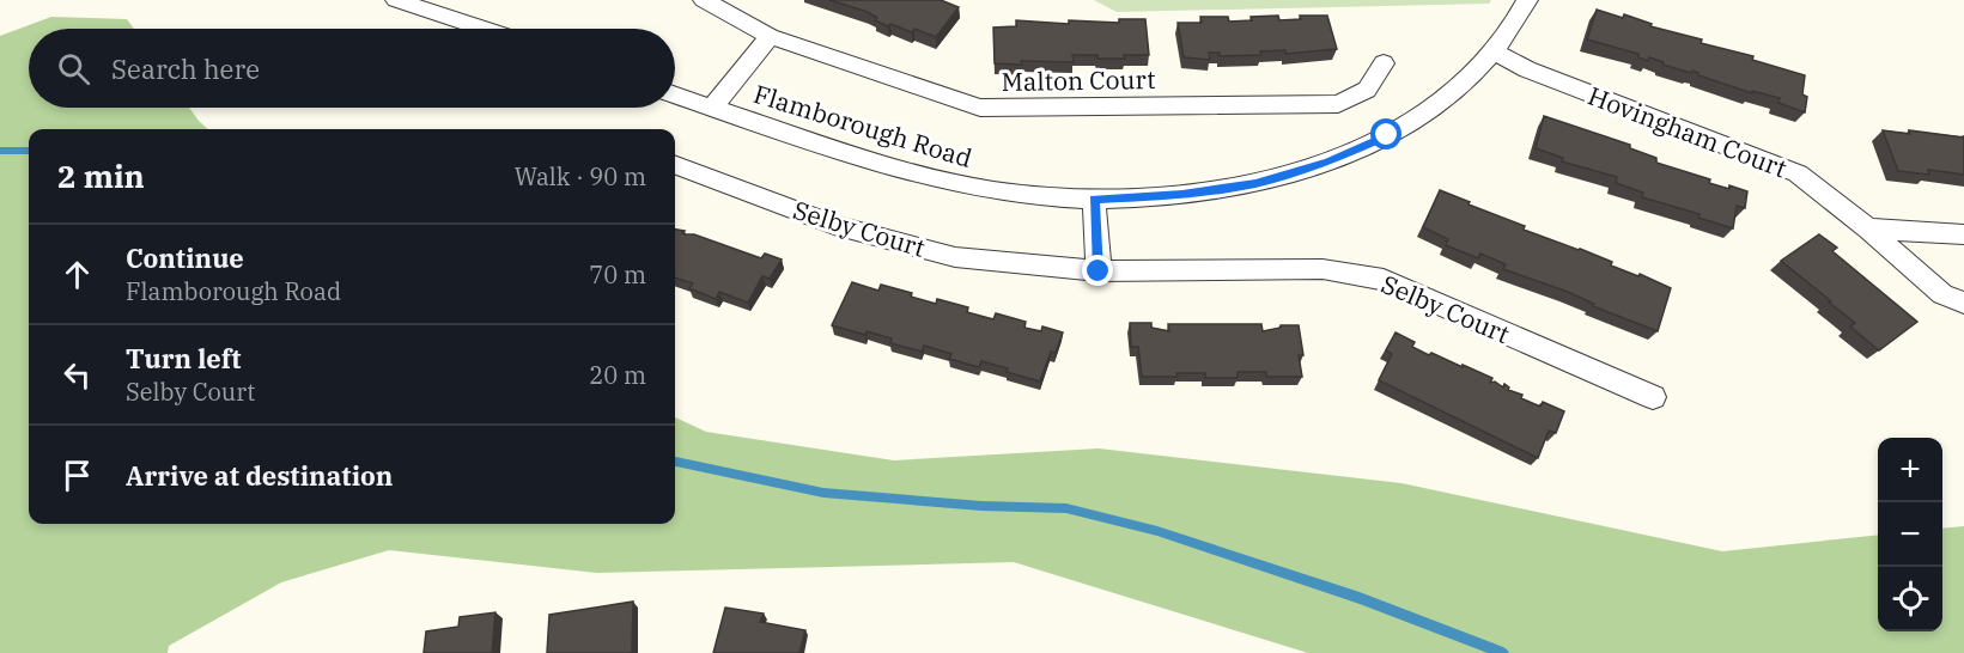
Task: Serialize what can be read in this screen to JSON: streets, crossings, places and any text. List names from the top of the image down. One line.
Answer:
{"streets":{"street":["Malton Court","Flamborough Road","Hovingham Court","Selby Court"]},"crossings":[["Flamborough Road","Hovingham Court"]],"page":{"search":"Search here","heading":["2 min","Walk · 90 m"],"list":[["Continue","Flamborough Road","70 m"],["Turn left","Selby Court","20 m"],"Arrive at destination"],"map_buttons":["+","−"]}}
